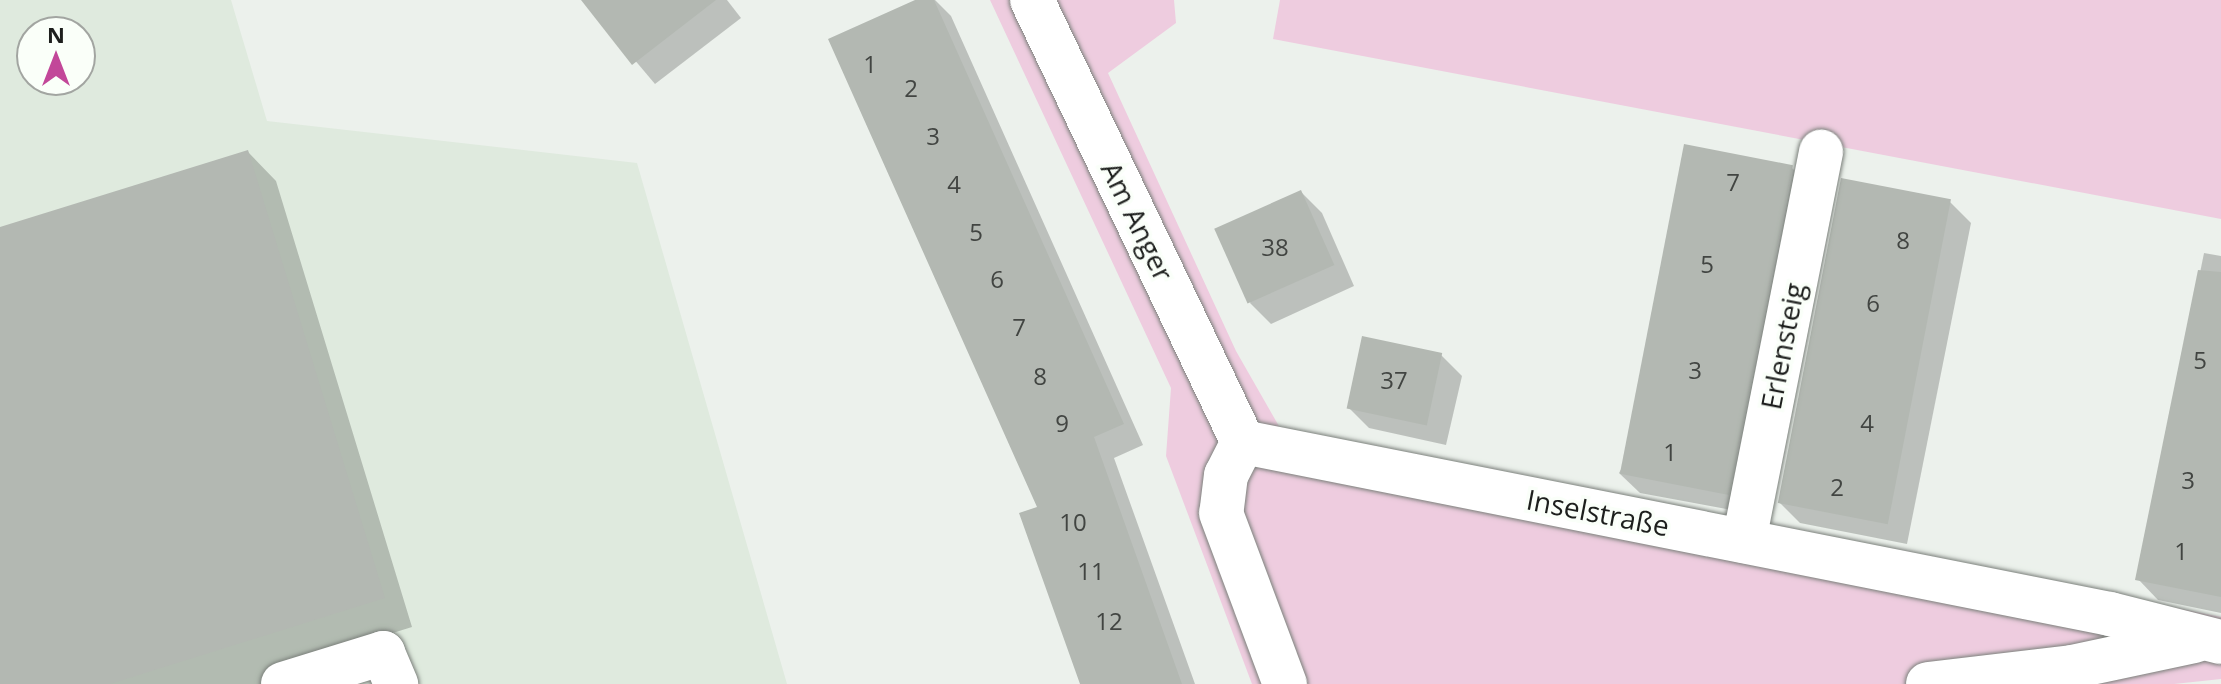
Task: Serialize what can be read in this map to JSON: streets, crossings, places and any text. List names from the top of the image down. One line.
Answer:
{"streets":{"street":["Am Anger","Erlensteig","Inselstraße"]},"crossings":[["Am Anger","Inselstraße"],["Erlensteig","Inselstraße"]],"house_numbers":["1","2","3","7","4","5","8","38","5","6","6","7","5","3","8","37","9","4","1","3","2","10","1","11","12"],"north":"top"}
